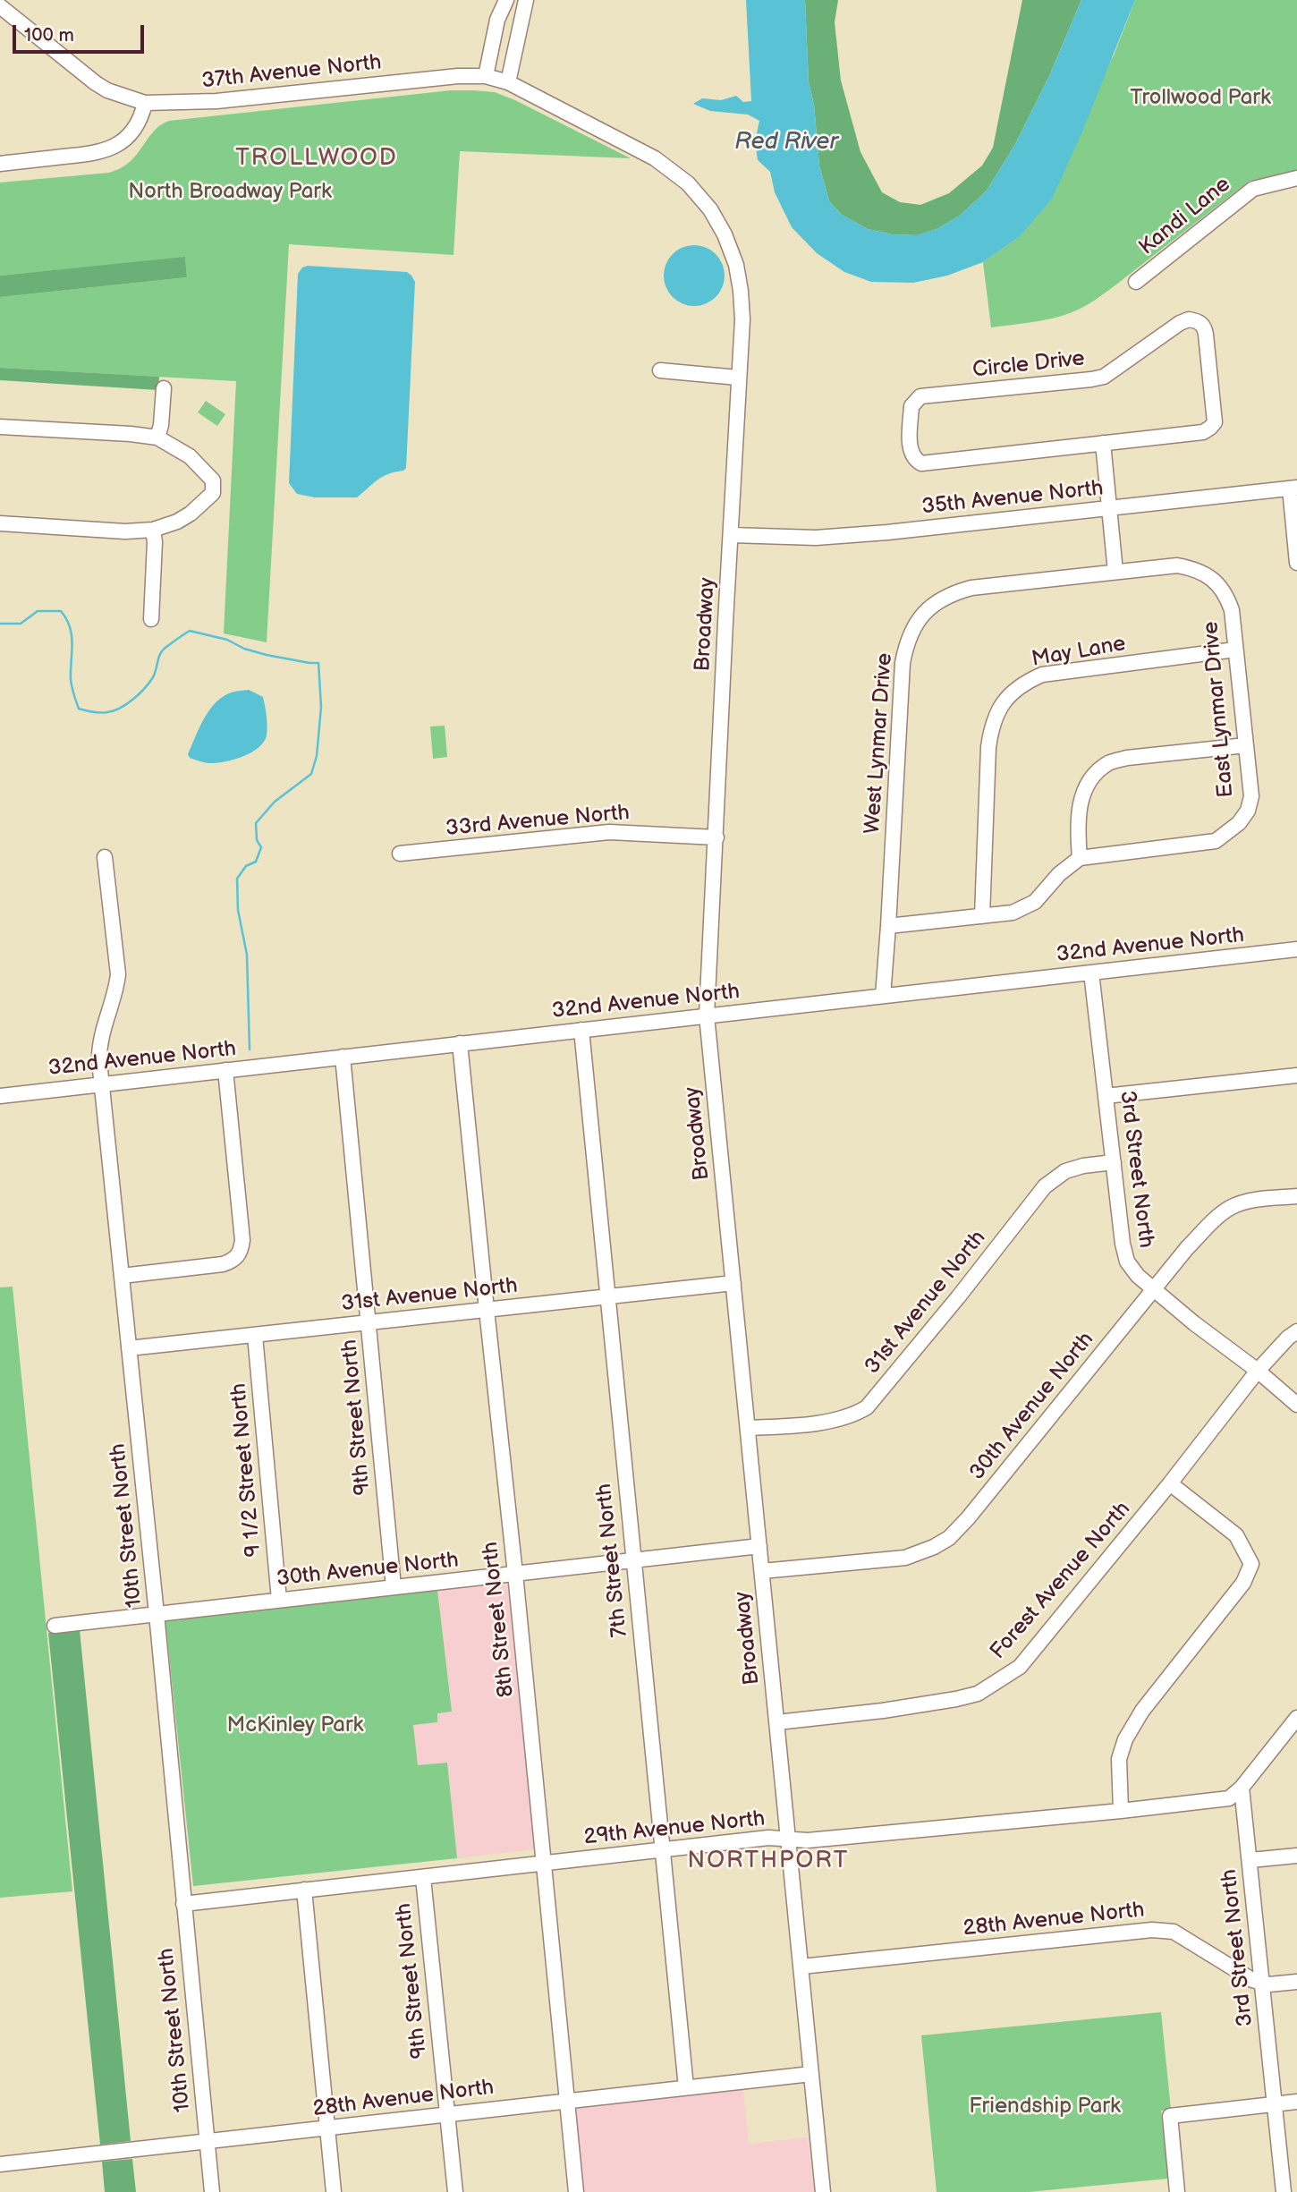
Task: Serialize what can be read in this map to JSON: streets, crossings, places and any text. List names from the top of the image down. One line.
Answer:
{"streets":{"street":["37th Avenue North","Kandi Lane","Circle Drive","35th Avenue North","Broadway","May Lane","East Lynmar Drive","West Lynmar Drive","33rd Avenue North","32nd Avenue North","3rd Street North","31st Avenue North","30th Avenue North","9th Street North","9 1/2 Street North","10th Street North","7th Street North","Forest Avenue North","8th Street North","29th Avenue North","28th Avenue North"]},"crossings":[["37th Avenue North","Broadway"],["35th Avenue North","Broadway"],["Broadway","33rd Avenue North"],["Broadway","32nd Avenue North"],["Broadway","31st Avenue North"],["Broadway","30th Avenue North"],["Broadway","Forest Avenue North"],["Broadway","29th Avenue North"],["Broadway","28th Avenue North"],["May Lane","East Lynmar Drive"],["East Lynmar Drive","West Lynmar Drive"],["West Lynmar Drive","32nd Avenue North"],["32nd Avenue North","3rd Street North"],["32nd Avenue North","9th Street North"],["32nd Avenue North","10th Street North"],["32nd Avenue North","7th Street North"],["32nd Avenue North","8th Street North"],["3rd Street North","31st Avenue North"],["3rd Street North","30th Avenue North"],["3rd Street North","Forest Avenue North"],["3rd Street North","29th Avenue North"],["3rd Street North","28th Avenue North"],["31st Avenue North","9th Street North"],["31st Avenue North","9 1/2 Street North"],["31st Avenue North","10th Street North"],["31st Avenue North","7th Street North"],["31st Avenue North","8th Street North"],["30th Avenue North","9th Street North"],["30th Avenue North","9 1/2 Street North"],["30th Avenue North","10th Street North"],["30th Avenue North","7th Street North"],["30th Avenue North","8th Street North"],["9th Street North","29th Avenue North"],["9th Street North","28th Avenue North"],["10th Street North","29th Avenue North"],["10th Street North","28th Avenue North"],["7th Street North","29th Avenue North"],["7th Street North","28th Avenue North"],["8th Street North","29th Avenue North"],["8th Street North","28th Avenue North"]],"districts":["TROLLWOOD","NORTHPORT"],"water":["Red River"],"parks":["Trollwood Park","North Broadway Park","McKinley Park","Friendship Park"],"scale_bar":"100 m"}
